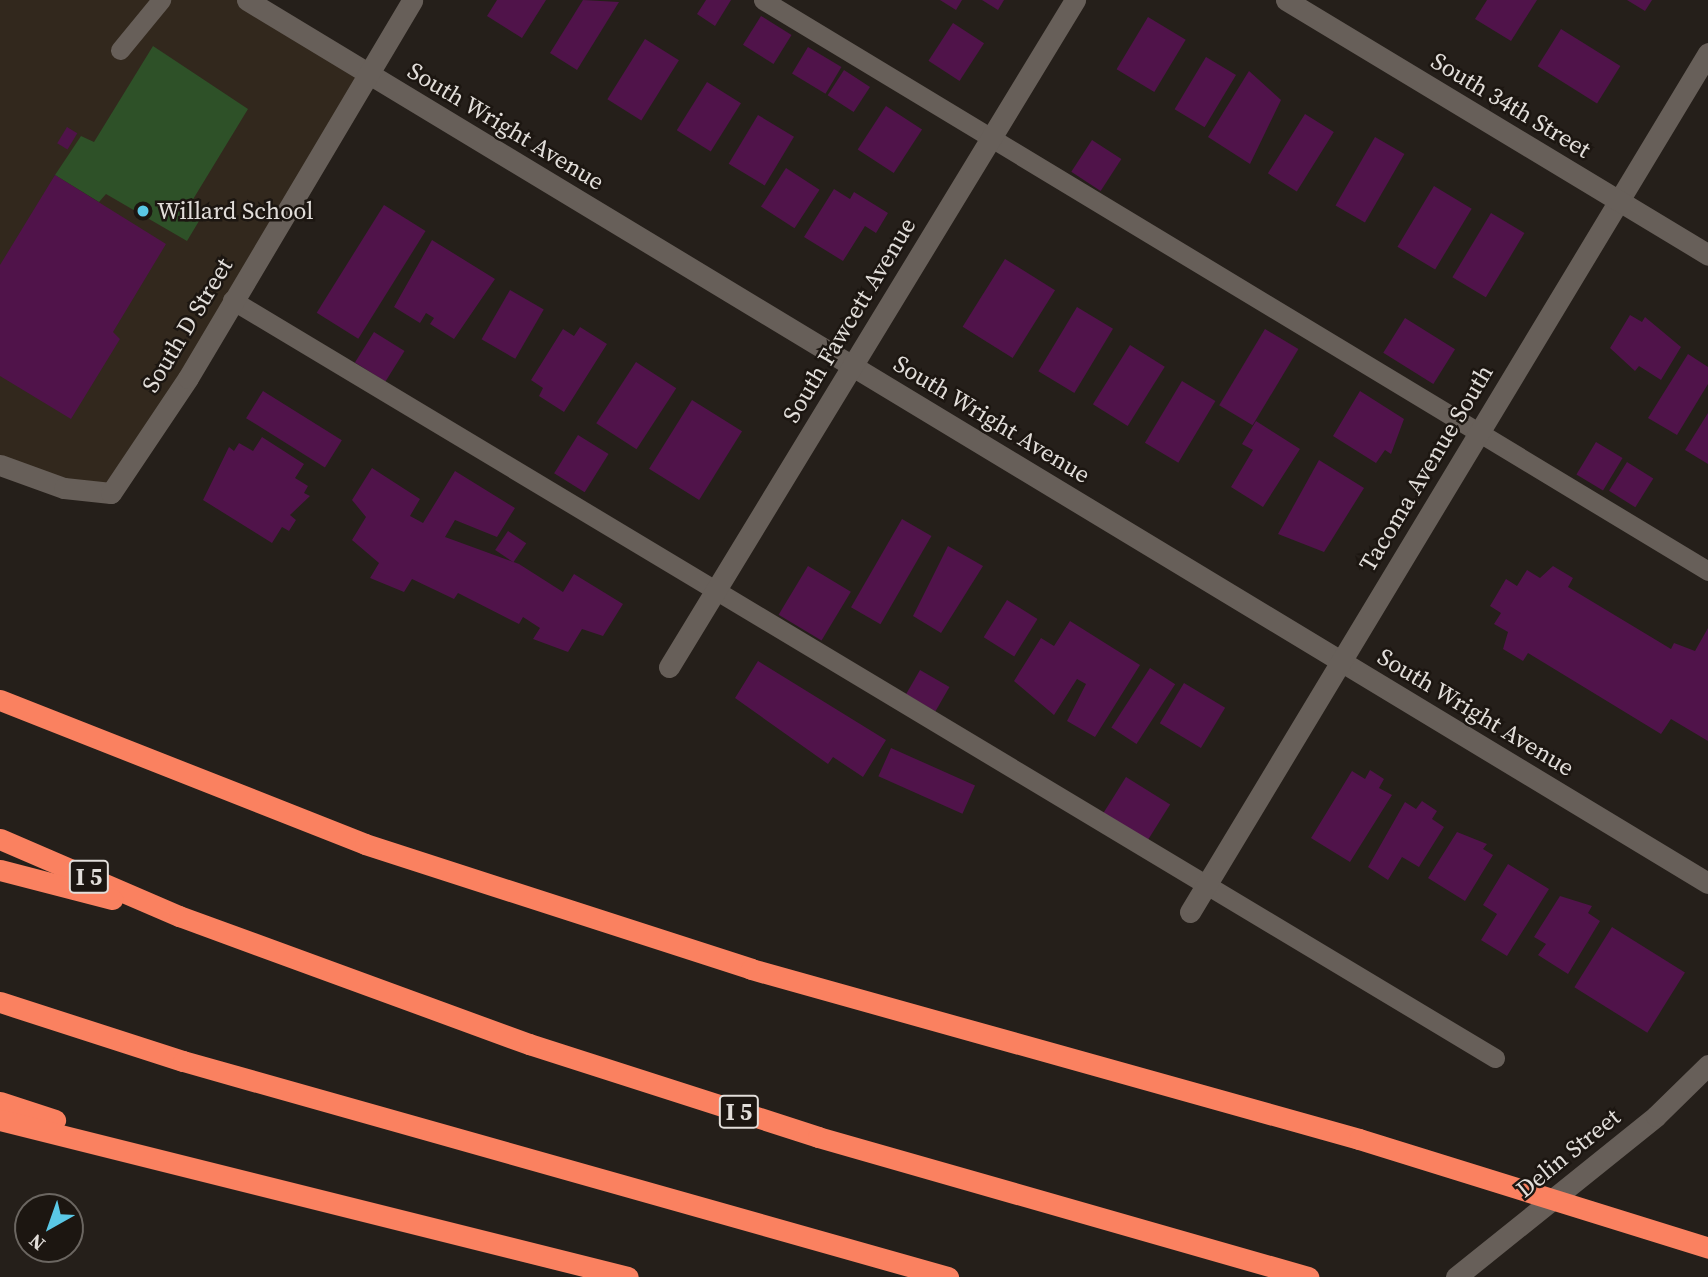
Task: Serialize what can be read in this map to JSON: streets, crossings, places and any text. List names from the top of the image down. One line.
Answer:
{"streets":{"highway":["I 5"],"street":["South 34th Street","South Wright Avenue","South Fawcett Avenue","South D Street","Tacoma Avenue South","Delin Street"]},"crossings":[["South 34th Street","Tacoma Avenue South"],["South Wright Avenue","South Fawcett Avenue"],["South Wright Avenue","South D Street"],["South Wright Avenue","Tacoma Avenue South"]],"places":["Willard School"],"north":"bottom left"}
